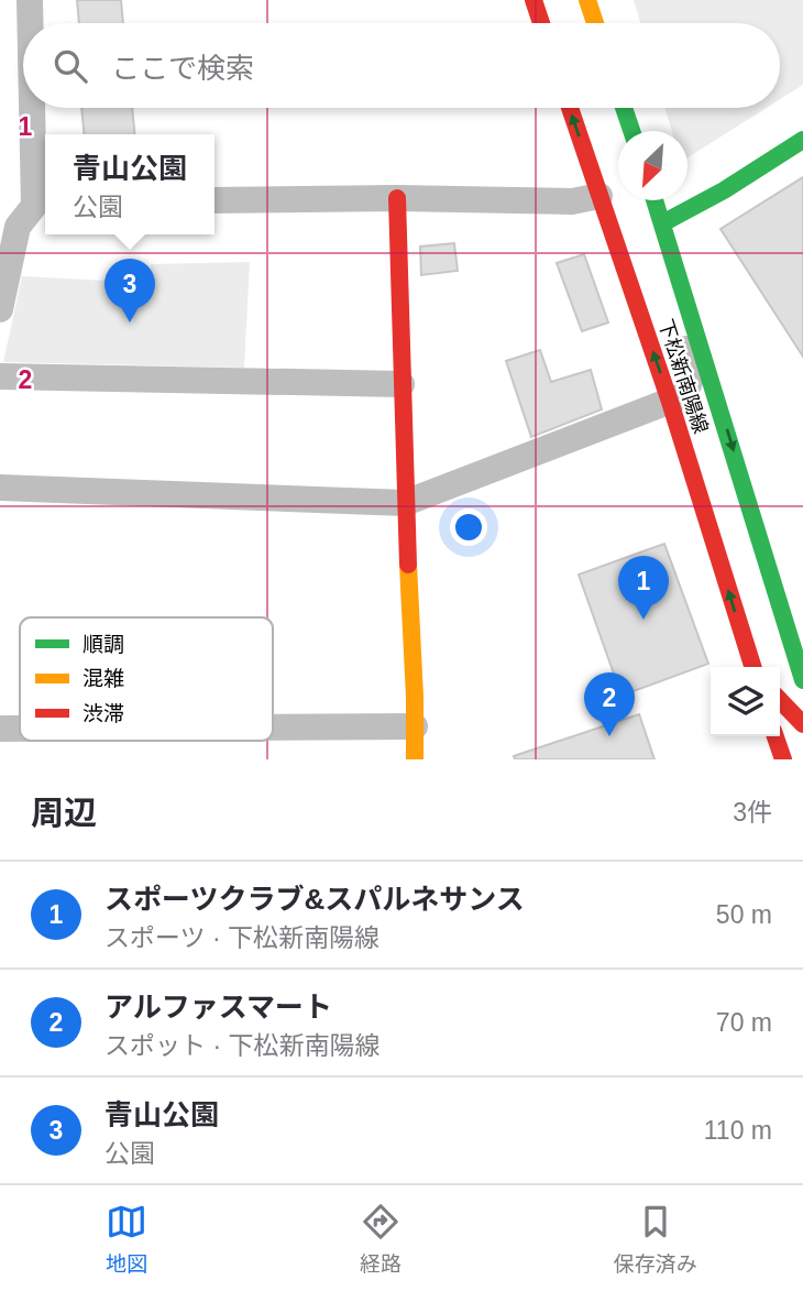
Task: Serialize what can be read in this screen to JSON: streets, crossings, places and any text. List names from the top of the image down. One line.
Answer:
{"streets":{"main road":["下松新南陽線"]},"legend":["順調","混雑","渋滞"],"north":"bottom left","page":{"search":"ここで検索","popup":["青山公園","公園"],"pins":["3","1","2"],"heading":["周辺","3件"],"list":[{"mark":"1","name":"スポーツクラブ&スパルネサンス","note":"スポーツ · 下松新南陽線","value":"50 m"},{"mark":"2","name":"アルファスマート","note":"スポット · 下松新南陽線","value":"70 m"},{"mark":"3","name":"青山公園","note":"公園","value":"110 m"}],"nav":["地図","経路","保存済み"]},"grid":{"rows":["1","2"]}}
